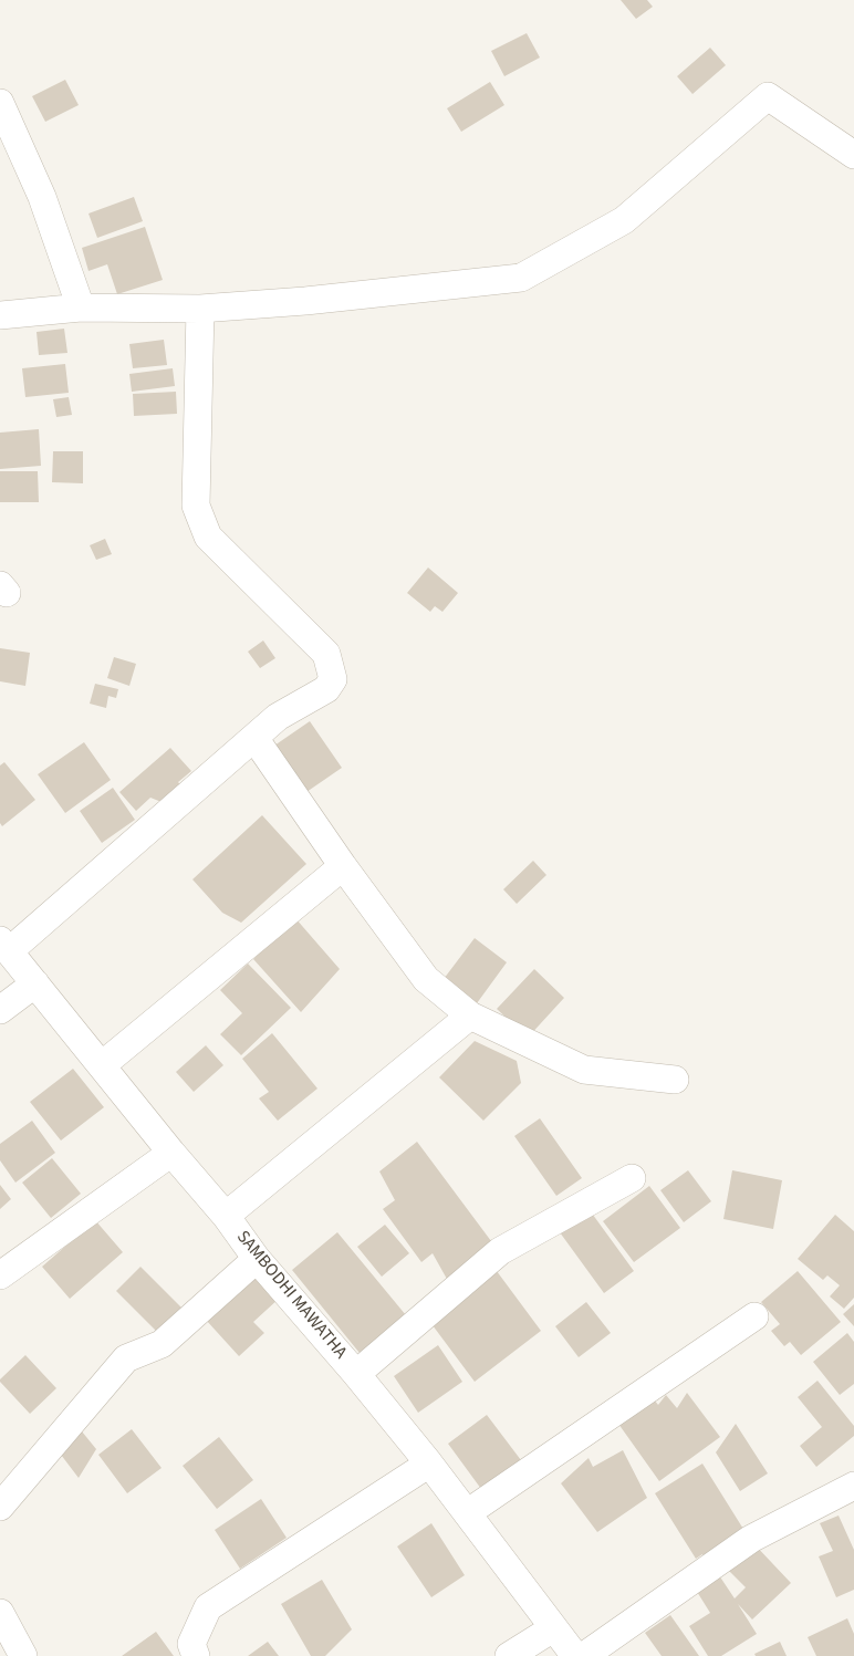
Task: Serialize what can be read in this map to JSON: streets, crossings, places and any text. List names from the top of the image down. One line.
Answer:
{"streets":{"street":["SAMBODHI MAWATHA"]}}
